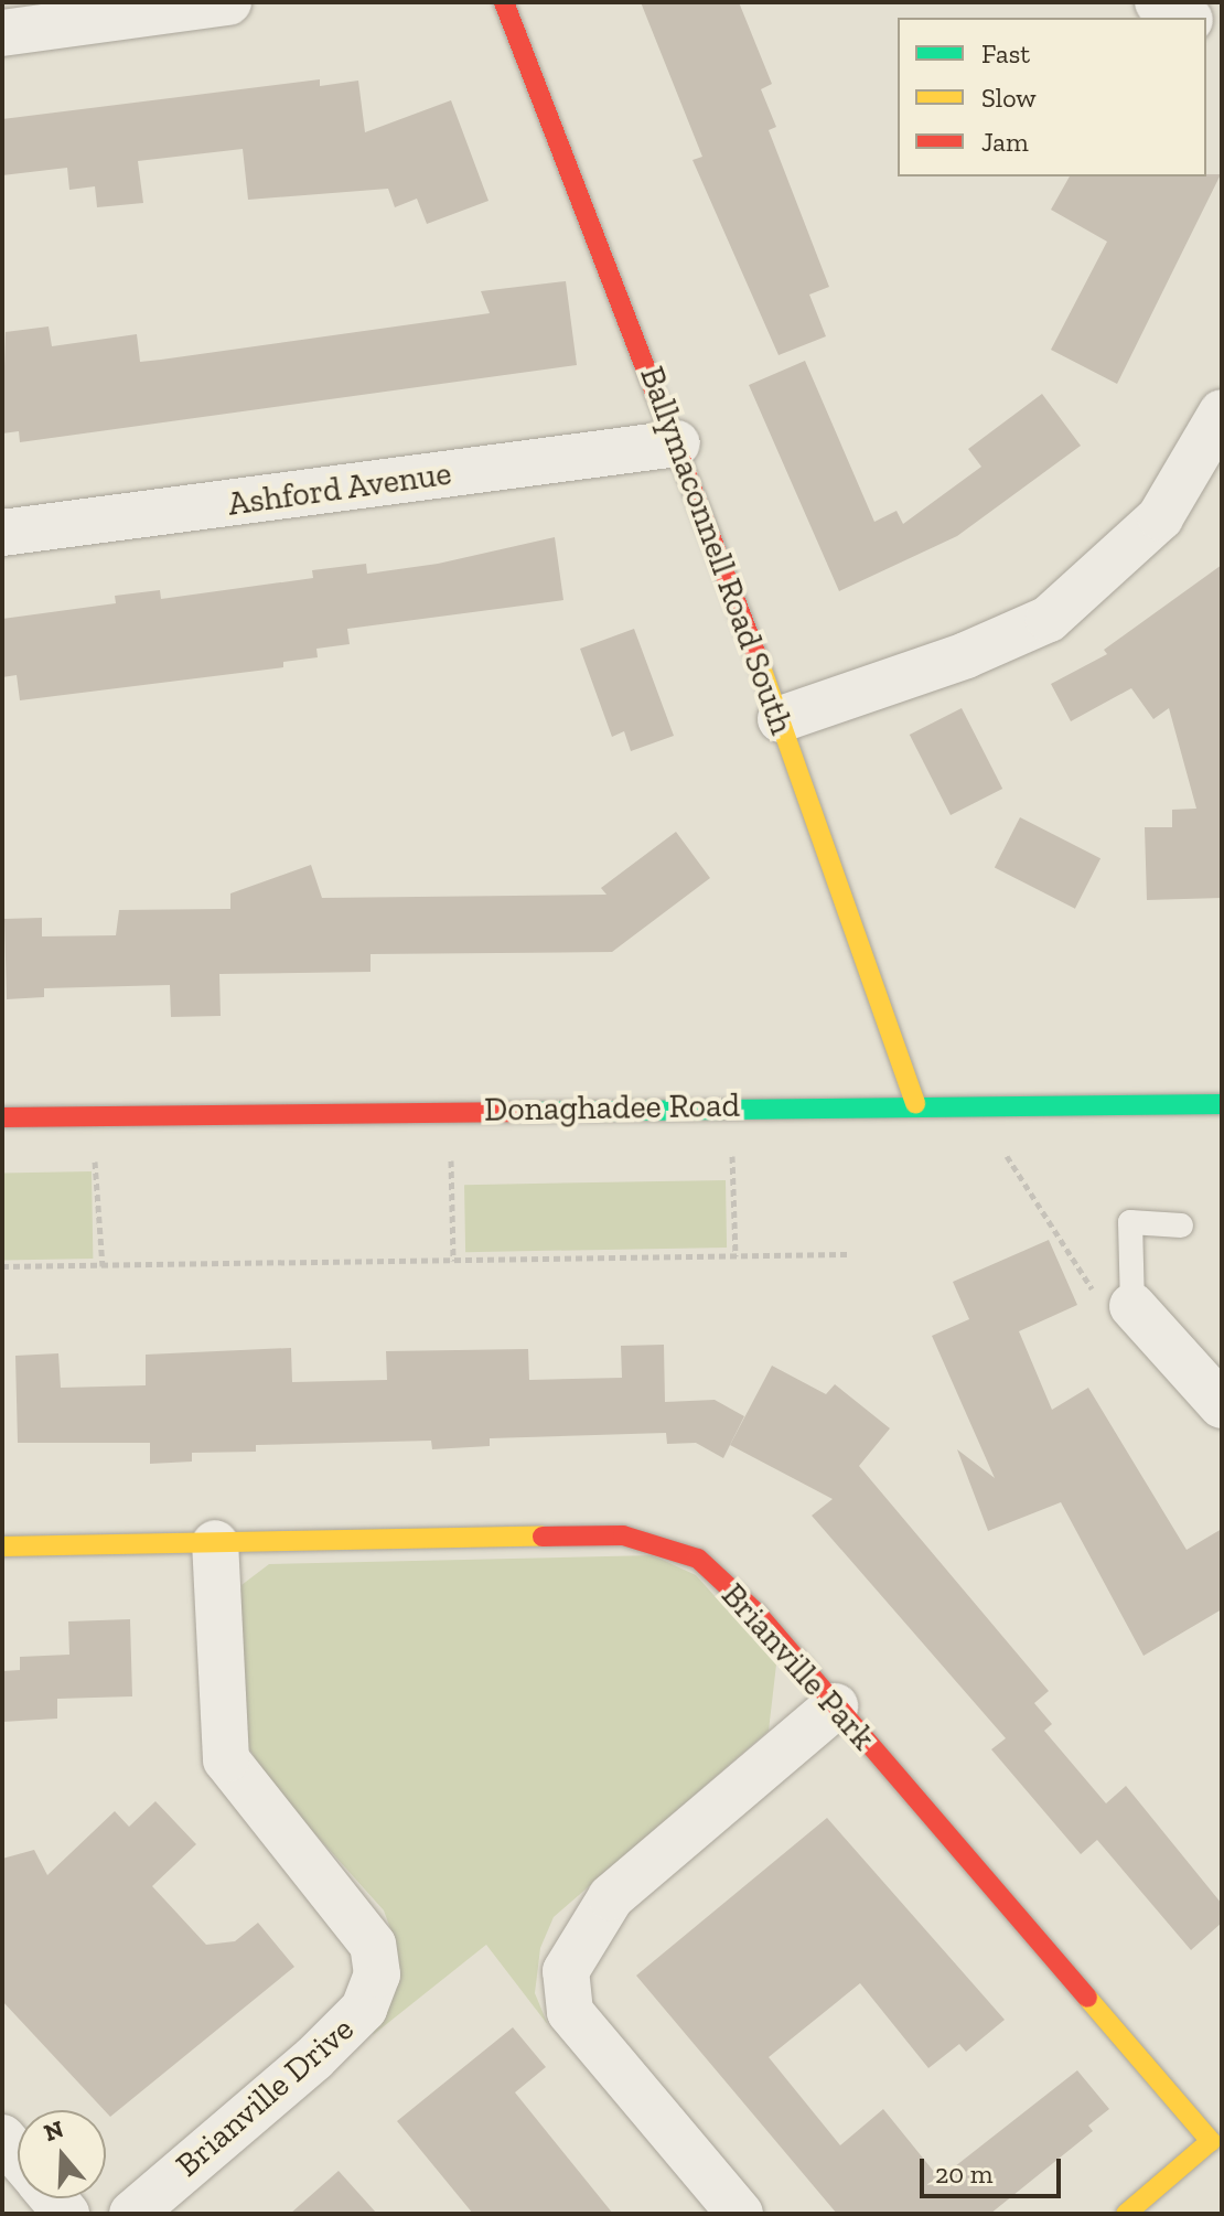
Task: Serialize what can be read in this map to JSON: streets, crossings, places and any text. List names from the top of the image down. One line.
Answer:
{"streets":{"street":["Ashford Avenue","Ballymaconnell Road South","Donaghadee Road","Brianville Park","Brianville Drive"]},"crossings":[["Ashford Avenue","Ballymaconnell Road South"],["Ballymaconnell Road South","Donaghadee Road"],["Brianville Park","Brianville Drive"]],"legend":["Fast","Slow","Jam"],"scale_bar":"20 m","north":"top"}
